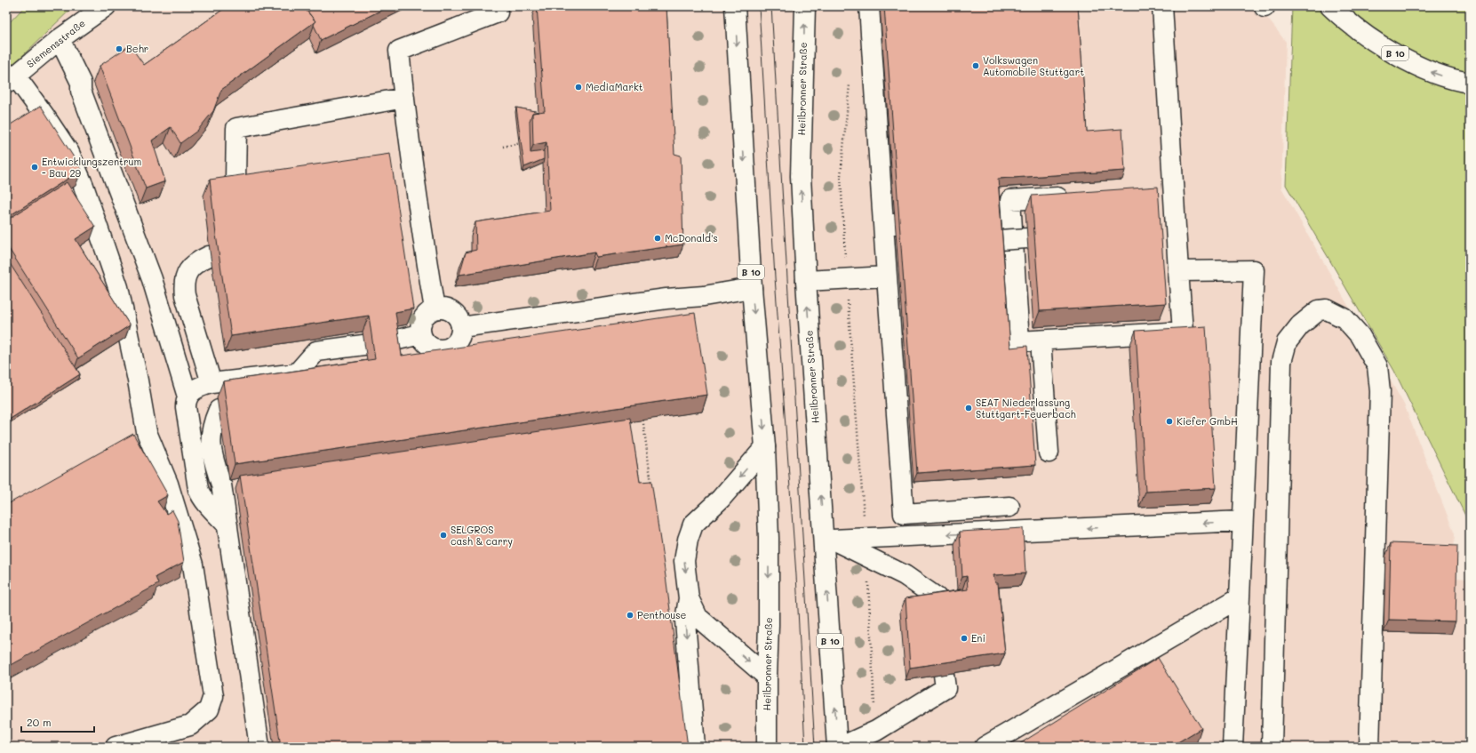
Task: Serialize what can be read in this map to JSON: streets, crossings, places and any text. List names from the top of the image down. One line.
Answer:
{"streets":{"main road":["Siemensstraße","B 10","Heilbronner Straße"]},"places":["Behr","Volkswagen Automobile Stuttgart","MediaMarkt","Entwicklungszentrum - Bau 29","McDonald's","SEAT Niederlassung Stuttgart-Feuerbach","Kiefer GmbH","SELGROS cash & carry","Penthouse","Eni"],"scale_bar":"20 m"}
